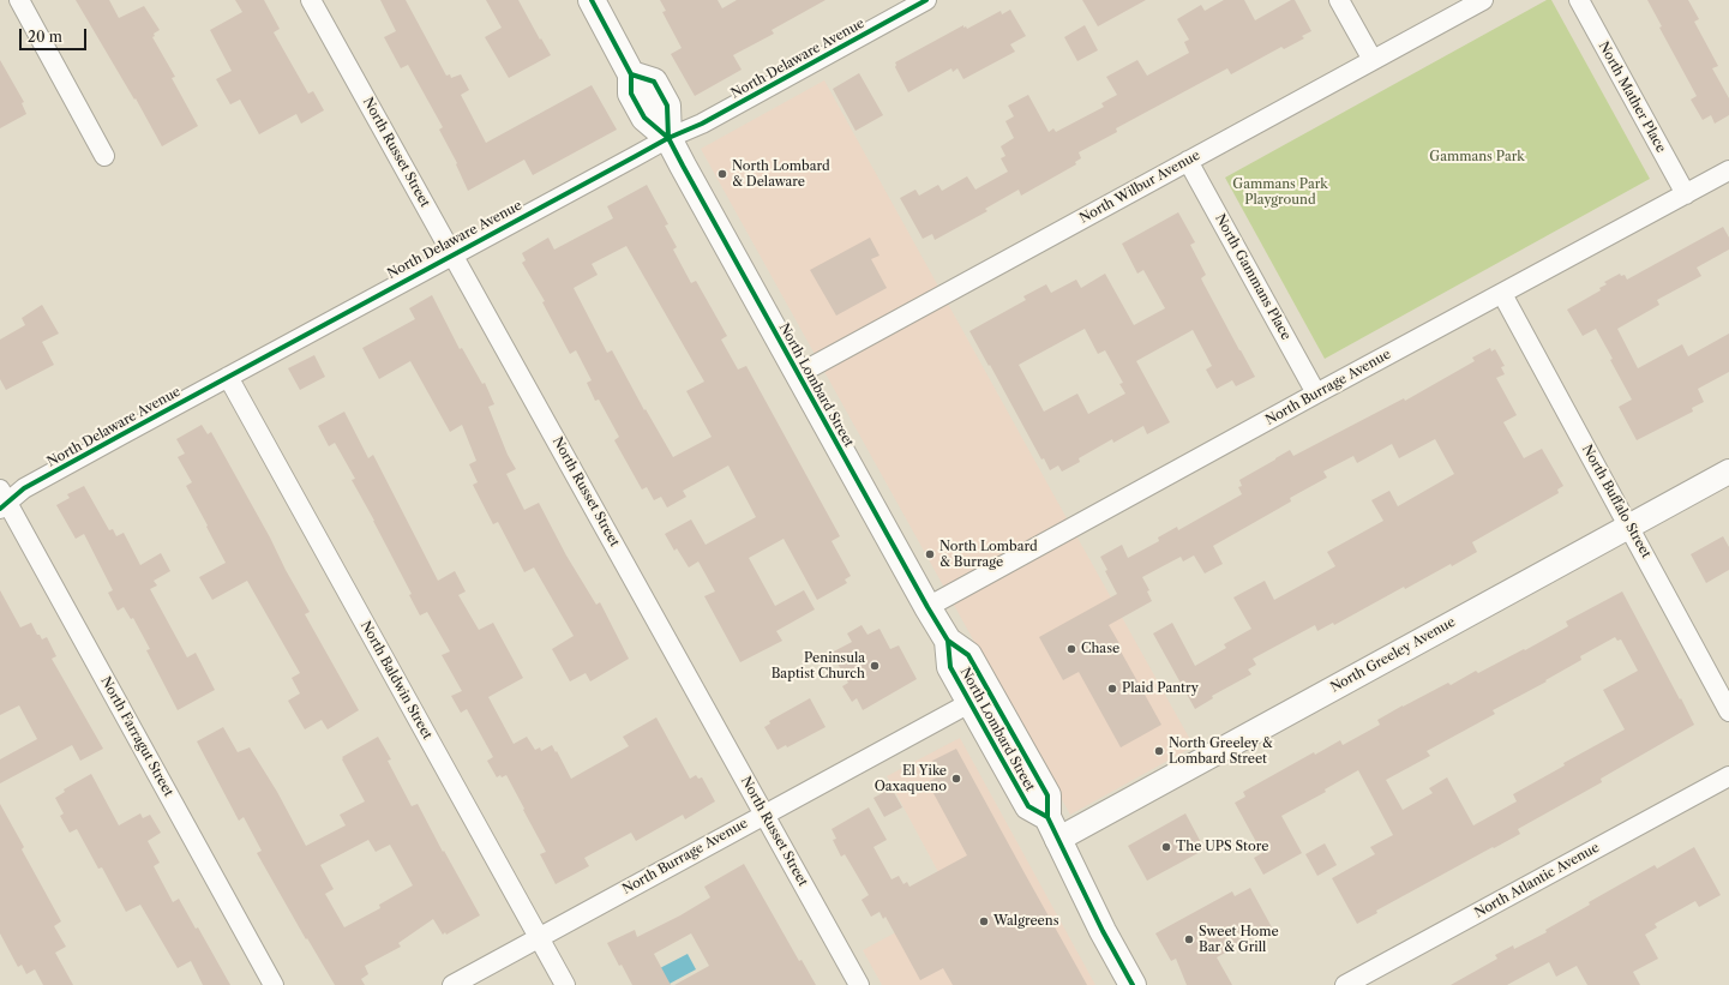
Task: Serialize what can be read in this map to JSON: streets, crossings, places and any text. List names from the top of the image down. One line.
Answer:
{"streets":{"main road":["North Lombard Street"],"street":["North Delaware Avenue","North Mather Place","North Russet Street","North Wilbur Avenue","North Gammans Place","North Burrage Avenue","North Buffalo Street","North Greeley Avenue","North Baldwin Street","North Farragut Street","North Atlantic Avenue"]},"crossings":[["North Delaware Avenue","North Russet Street"],["North Delaware Avenue","North Lombard Street"],["North Delaware Avenue","North Baldwin Street"],["North Delaware Avenue","North Farragut Street"],["North Mather Place","North Burrage Avenue"],["North Russet Street","North Burrage Avenue"],["North Wilbur Avenue","North Gammans Place"],["North Wilbur Avenue","North Lombard Street"],["North Gammans Place","North Burrage Avenue"],["North Lombard Street","North Burrage Avenue"],["North Lombard Street","North Greeley Avenue"],["North Burrage Avenue","North Buffalo Street"],["North Burrage Avenue","North Baldwin Street"],["North Buffalo Street","North Greeley Avenue"]],"parks":["Gammans Park","Gammans Park Playground"],"places":["North Lombard & Delaware","North Lombard & Burrage","Chase","Peninsula Baptist Church","Plaid Pantry","North Greeley & Lombard Street","El Yike Oaxaqueno","The UPS Store","Walgreens","Sweet Home Bar & Grill"],"scale_bar":"20 m"}
